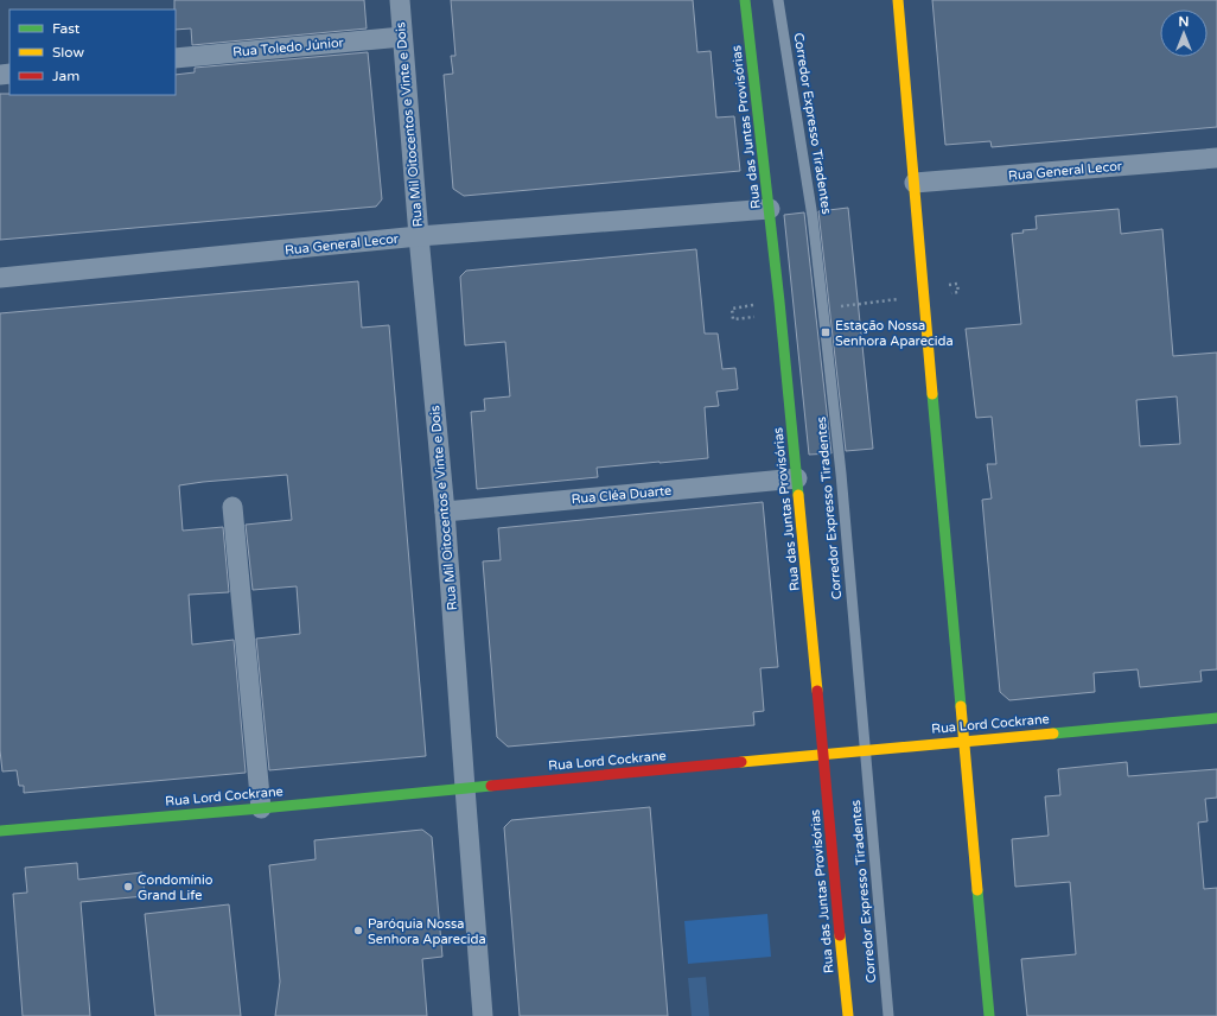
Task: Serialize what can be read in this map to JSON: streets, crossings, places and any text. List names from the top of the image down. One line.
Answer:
{"streets":{"main road":["Rua das Juntas Provisórias","Rua Lord Cockrane"],"street":["Rua Toledo Júnior","Rua Mil Oitocentos e Vinte e Dois","Rua General Lecor","Rua Cléa Duarte"],"lane":["Corredor Expresso Tiradentes"]},"crossings":[["Rua Toledo Júnior","Rua Mil Oitocentos e Vinte e Dois"],["Rua Mil Oitocentos e Vinte e Dois","Rua General Lecor"],["Rua Mil Oitocentos e Vinte e Dois","Rua Cléa Duarte"],["Rua Mil Oitocentos e Vinte e Dois","Rua Lord Cockrane"],["Rua das Juntas Provisórias","Rua General Lecor"],["Rua das Juntas Provisórias","Rua Cléa Duarte"],["Rua das Juntas Provisórias","Rua Lord Cockrane"]],"places":{"transit":["Estação Nossa Senhora Aparecida"],"other":["Condomínio Grand Life","Paróquia Nossa Senhora Aparecida"]},"legend":["Fast","Slow","Jam"],"north":"top"}
